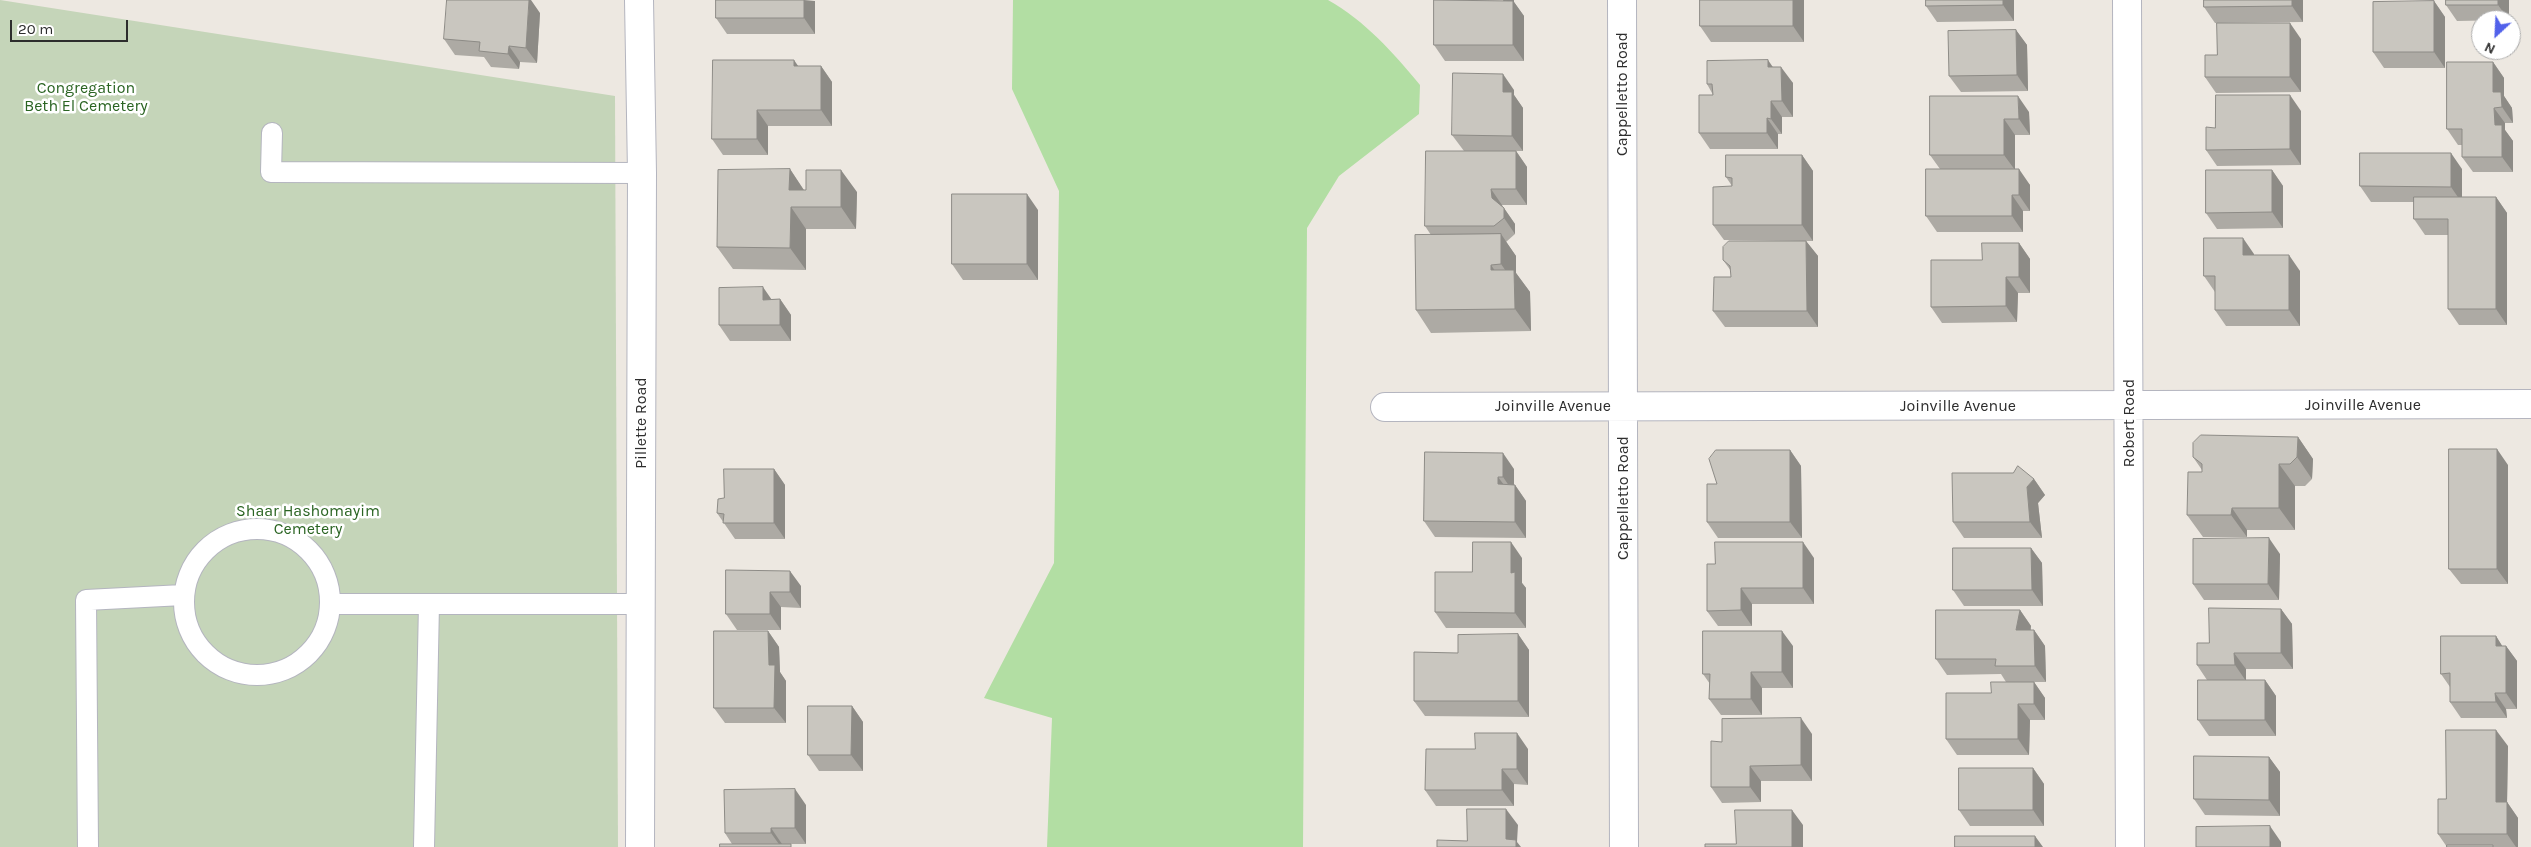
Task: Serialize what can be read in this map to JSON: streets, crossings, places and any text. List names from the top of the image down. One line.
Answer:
{"streets":{"street":["Cappelletto Road","Joinville Avenue","Pillette Road","Robert Road"]},"crossings":[["Cappelletto Road","Joinville Avenue"],["Joinville Avenue","Robert Road"]],"parks":["Congregation Beth El Cemetery","Shaar Hashomayim Cemetery"],"scale_bar":"20 m","north":"bottom left"}
